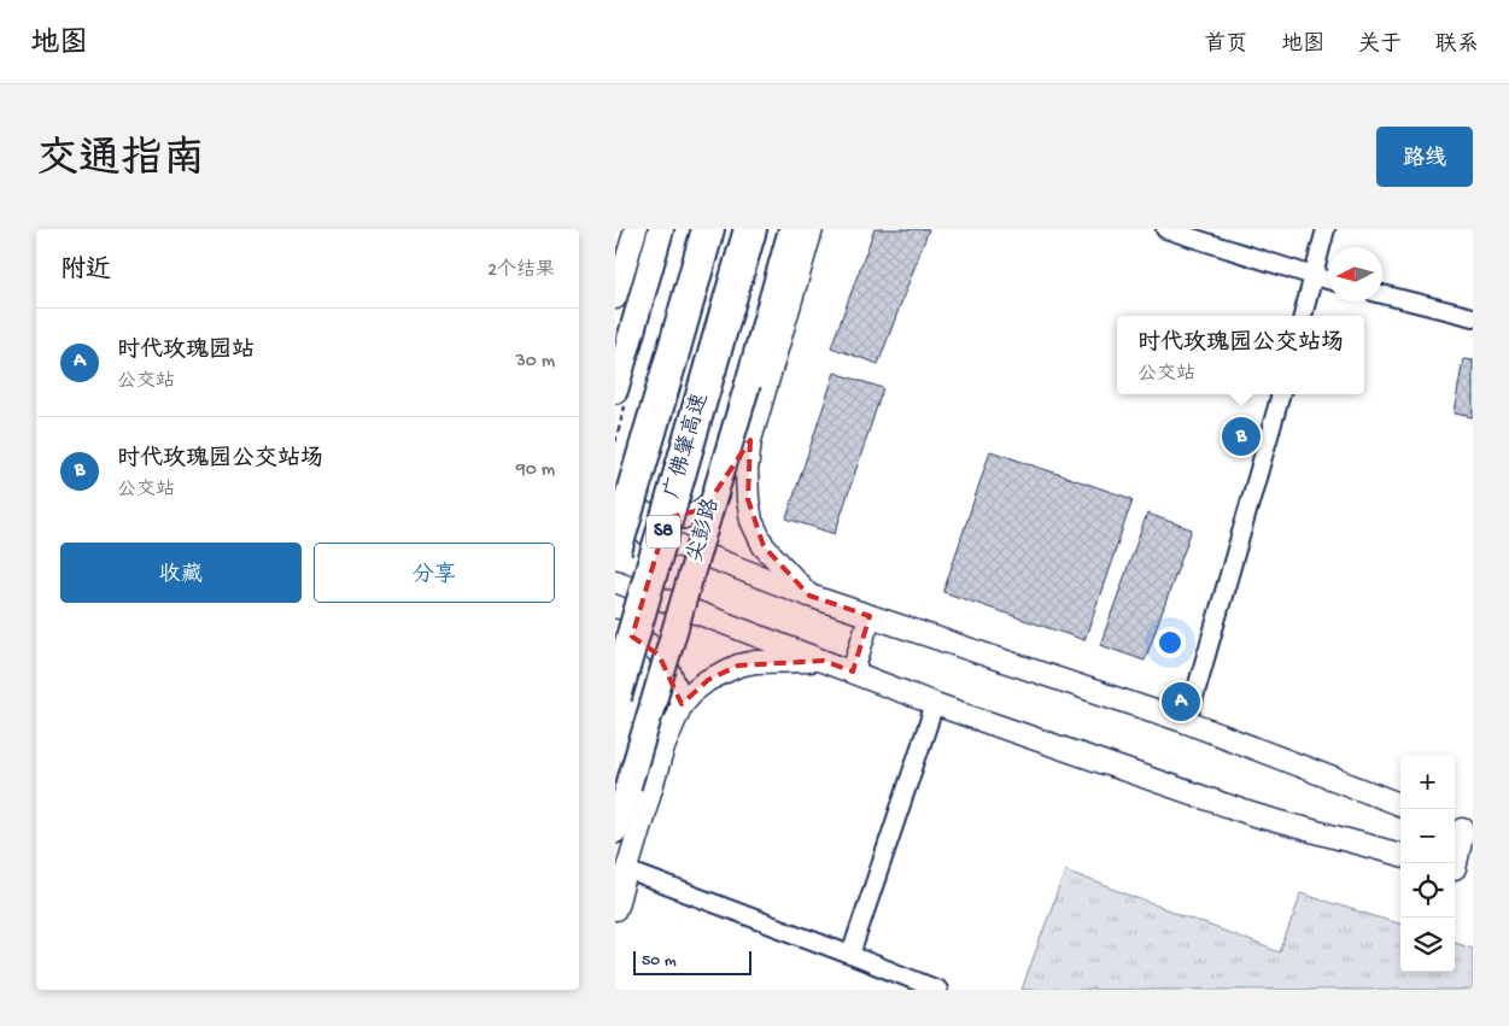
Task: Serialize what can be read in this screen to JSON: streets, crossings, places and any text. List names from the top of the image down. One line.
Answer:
{"streets":{"highway":["广佛肇高速","S8"],"main road":["尖彭路"]},"scale_bar":"50 m","north":"left","page":{"header":"地图","nav":["首页","地图","关于","联系"],"title":"交通指南","buttons":["路线",["收藏","分享"]],"heading":["附近","2个结果"],"list":[{"mark":"A","name":"时代玫瑰园站","note":"公交站","value":"30 m"},{"mark":"B","name":"时代玫瑰园公交站场","note":"公交站","value":"90 m"}],"popup":["时代玫瑰园公交站场","公交站"],"pins":["B","A"],"map_buttons":["+","−"],"scale":"50 m"}}
